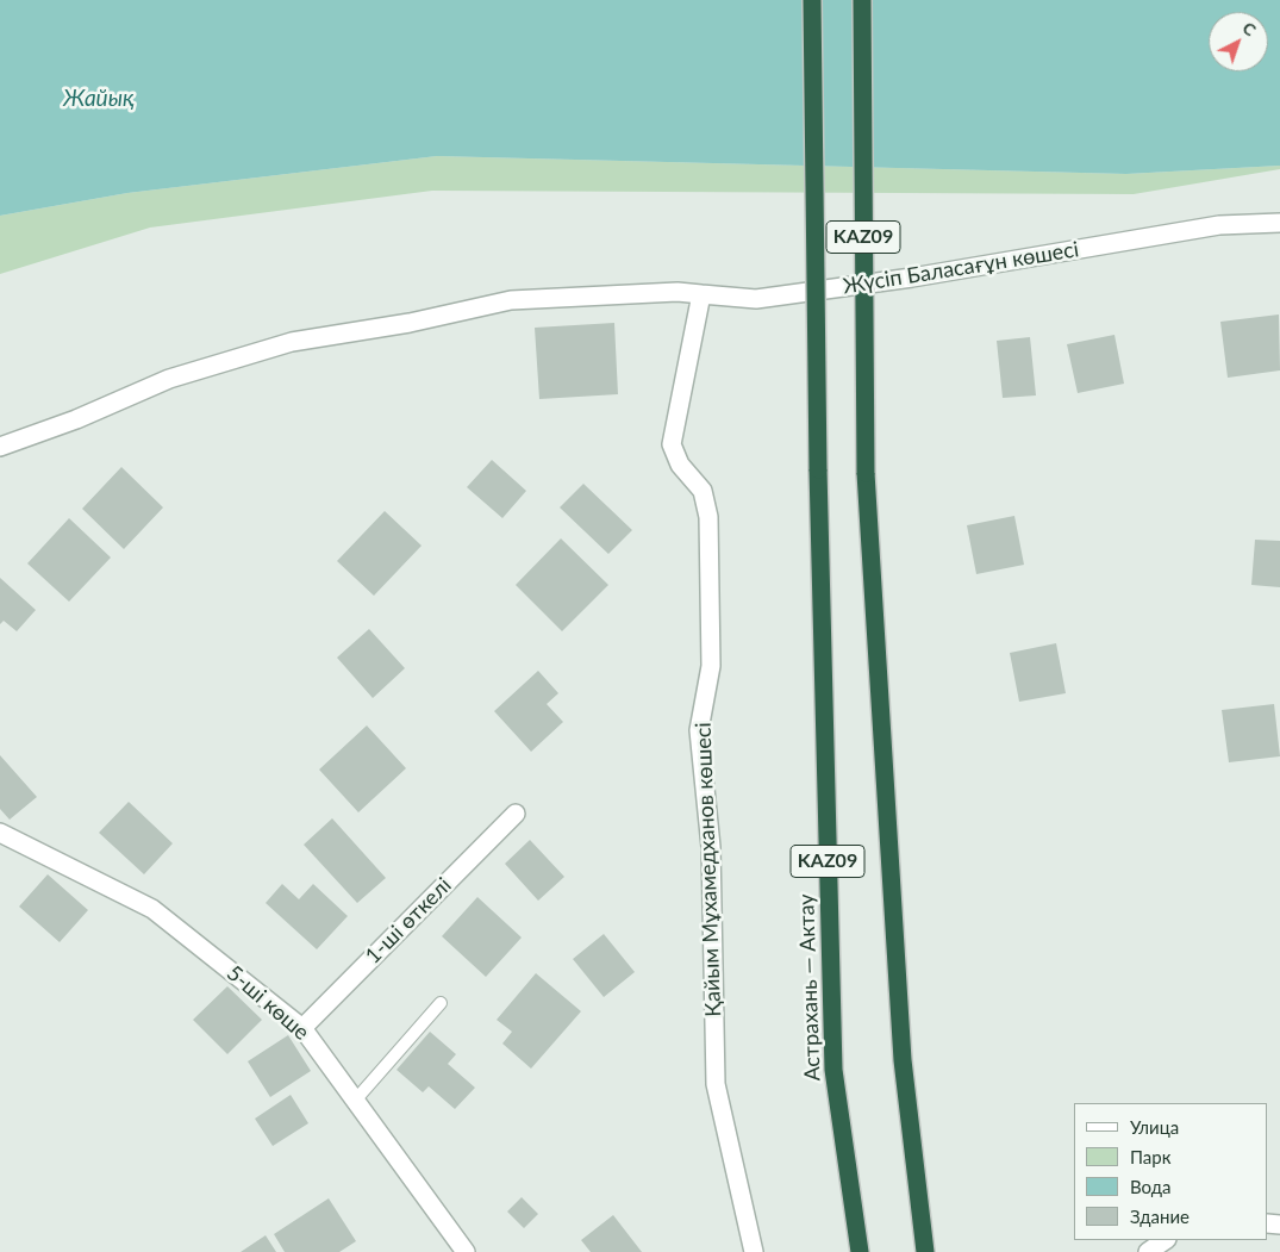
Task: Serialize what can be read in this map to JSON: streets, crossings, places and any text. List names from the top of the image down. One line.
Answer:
{"streets":{"highway":["KAZ09","Астрахань — Актау"],"street":["Жүсіп Баласағұн көшесі","Қайым Мұхамедханов көшесi","1-ші өткелі","5-шi көше"]},"crossings":[["Жүсіп Баласағұн көшесі","Қайым Мұхамедханов көшесi"],["1-ші өткелі","5-шi көше"]],"water":["Жайық"],"legend":["Улица","Парк","Вода","Здание"],"north":"top right"}
